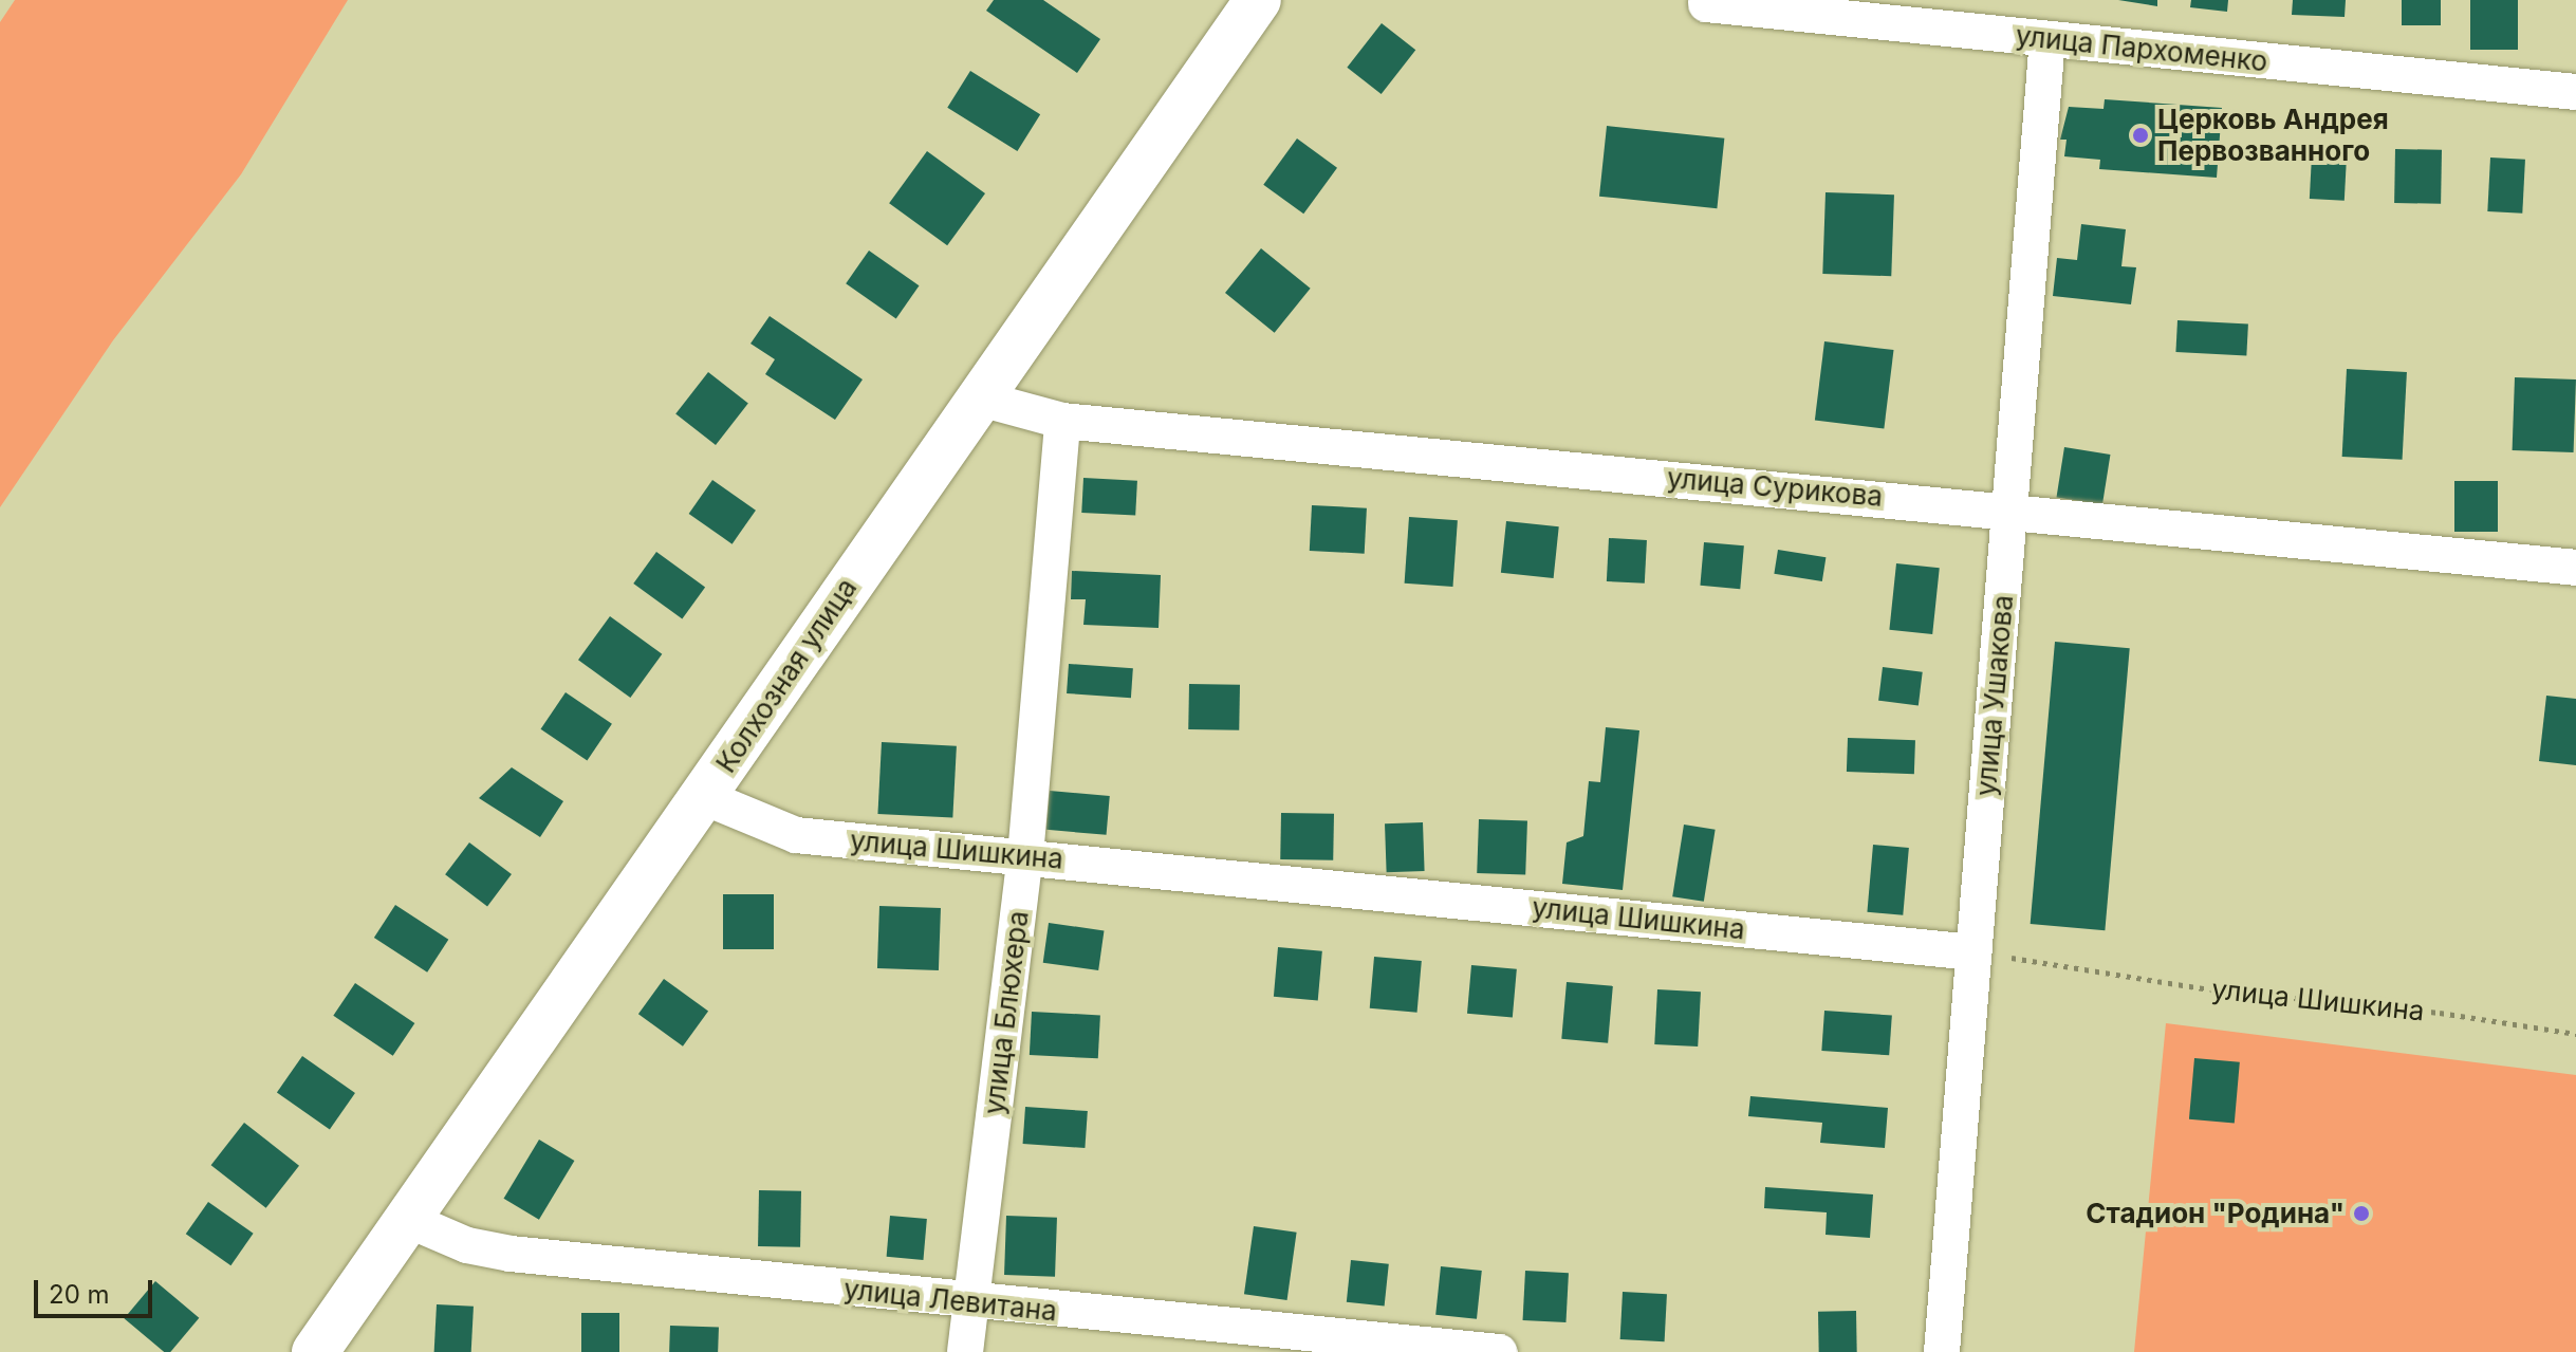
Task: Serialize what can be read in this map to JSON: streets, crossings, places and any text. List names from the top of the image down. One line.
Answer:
{"streets":{"main road":["Колхозная улица"],"street":["улица Пархоменко","улица Сурикова","улица Ушакова","улица Шишкина","улица Блюхера","улица Левитана"]},"crossings":[["улица Пархоменко","улица Ушакова"],["улица Сурикова","Колхозная улица"],["улица Сурикова","улица Ушакова"],["улица Сурикова","улица Блюхера"],["Колхозная улица","улица Шишкина"],["Колхозная улица","улица Левитана"],["улица Ушакова","улица Шишкина"],["улица Шишкина","улица Блюхера"],["улица Блюхера","улица Левитана"]],"places":["Церковь Андрея Первозванного","Стадион \"Родина\""],"scale_bar":"20 m"}
